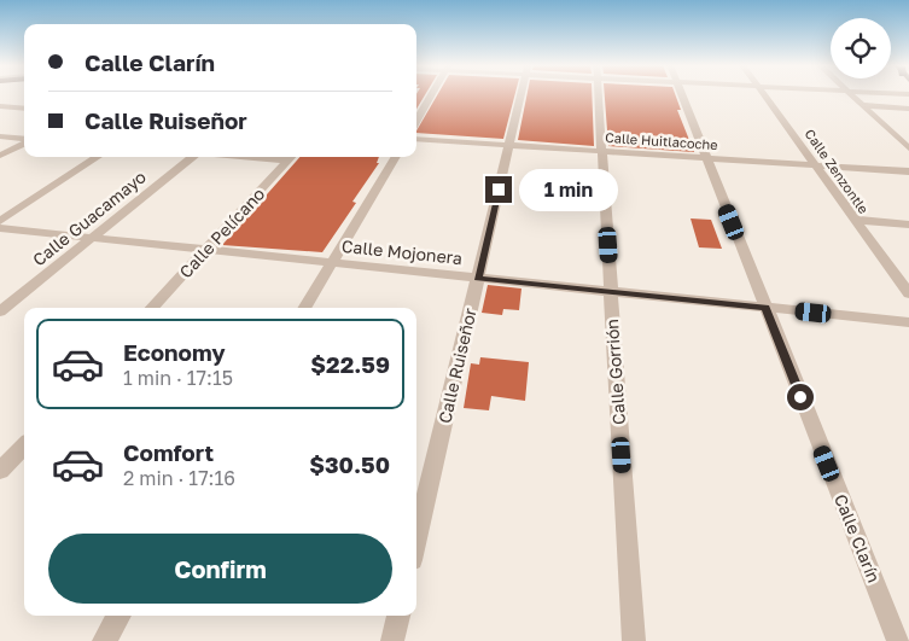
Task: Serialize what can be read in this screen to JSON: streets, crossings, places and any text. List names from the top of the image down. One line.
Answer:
{"streets":{"street":["Calle Huitlacoche","Calle Zenzontle","Calle Guacamayo","Calle Pelícano","Calle Mojonera","Calle Ruiseñor","Calle Gorrión","Calle Clarín"]},"crossings":[["Calle Huitlacoche","Calle Zenzontle"],["Calle Huitlacoche","Calle Ruiseñor"],["Calle Huitlacoche","Calle Gorrión"],["Calle Huitlacoche","Calle Clarín"],["Calle Guacamayo","Calle Mojonera"],["Calle Pelícano","Calle Mojonera"],["Calle Mojonera","Calle Ruiseñor"],["Calle Mojonera","Calle Gorrión"],["Calle Mojonera","Calle Clarín"]],"page":{"banner":["Calle Clarín","Calle Ruiseñor"],"bubble":"1 min","list":[{"name":"Economy","note":"1 min · 17:15","value":"$22.59"},{"name":"Comfort","note":"2 min · 17:16","value":"$30.50"}],"buttons":"Confirm"}}
